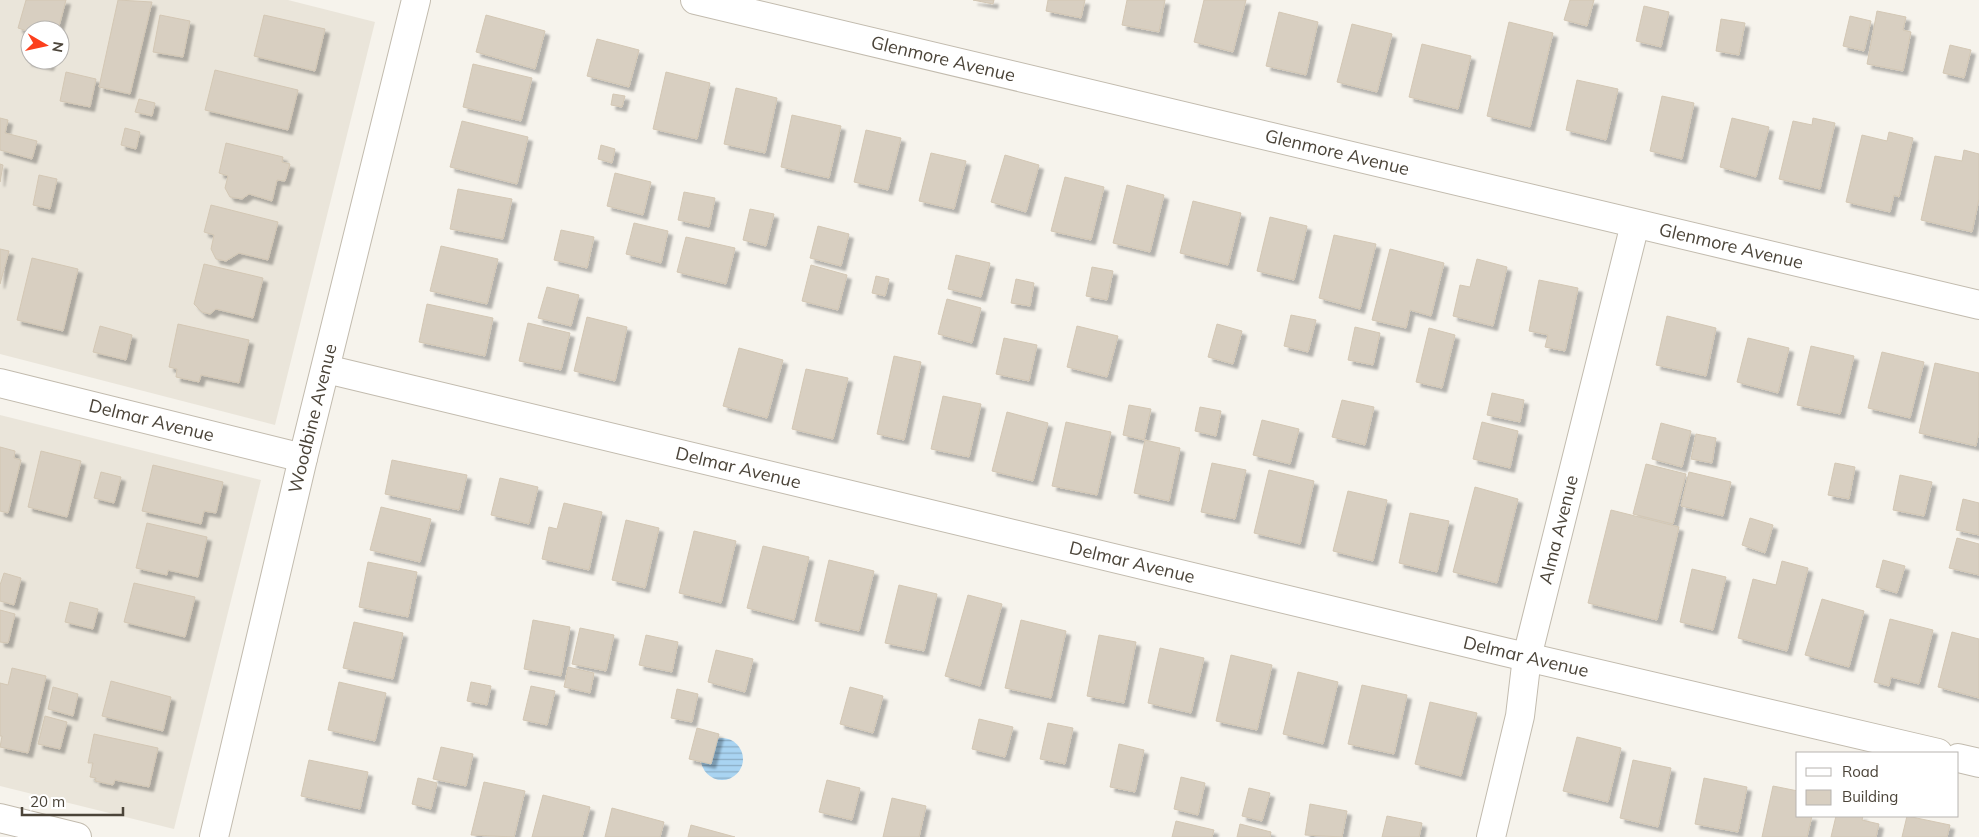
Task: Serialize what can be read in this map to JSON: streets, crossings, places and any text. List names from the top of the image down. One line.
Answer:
{"streets":{"street":["Glenmore Avenue","Woodbine Avenue","Delmar Avenue","Alma Avenue"]},"crossings":[["Glenmore Avenue","Alma Avenue"],["Woodbine Avenue","Delmar Avenue"],["Delmar Avenue","Alma Avenue"]],"legend":["Road","Building"],"scale_bar":"20 m","north":"right"}
